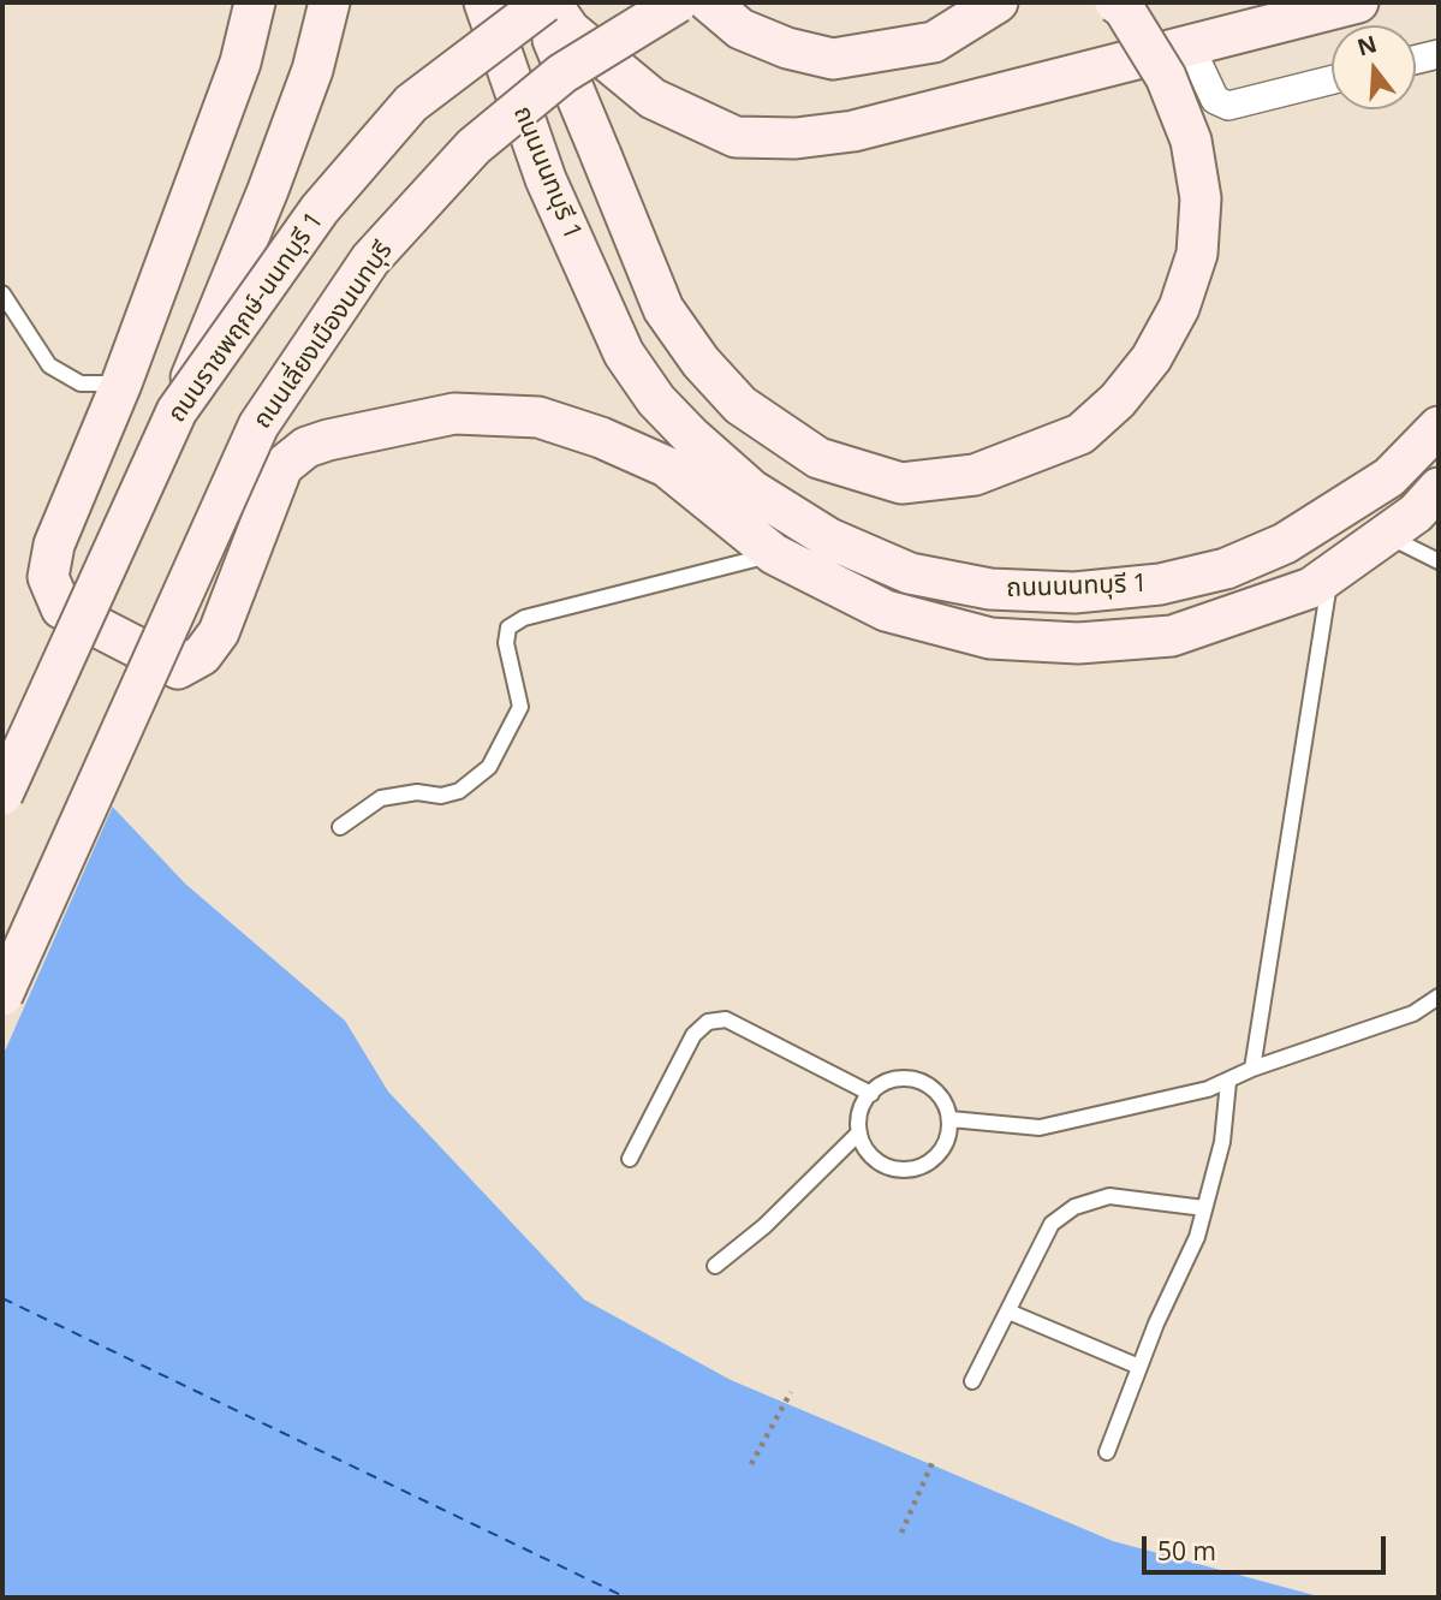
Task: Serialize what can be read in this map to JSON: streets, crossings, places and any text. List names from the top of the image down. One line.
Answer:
{"streets":{"main road":["ถนนนนทบุรี 1","ถนนราชพฤกษ์-นนทบุรี 1","ถนนเลี่ยงเมืองนนทบุรี"]},"scale_bar":"50 m","north":"top"}
